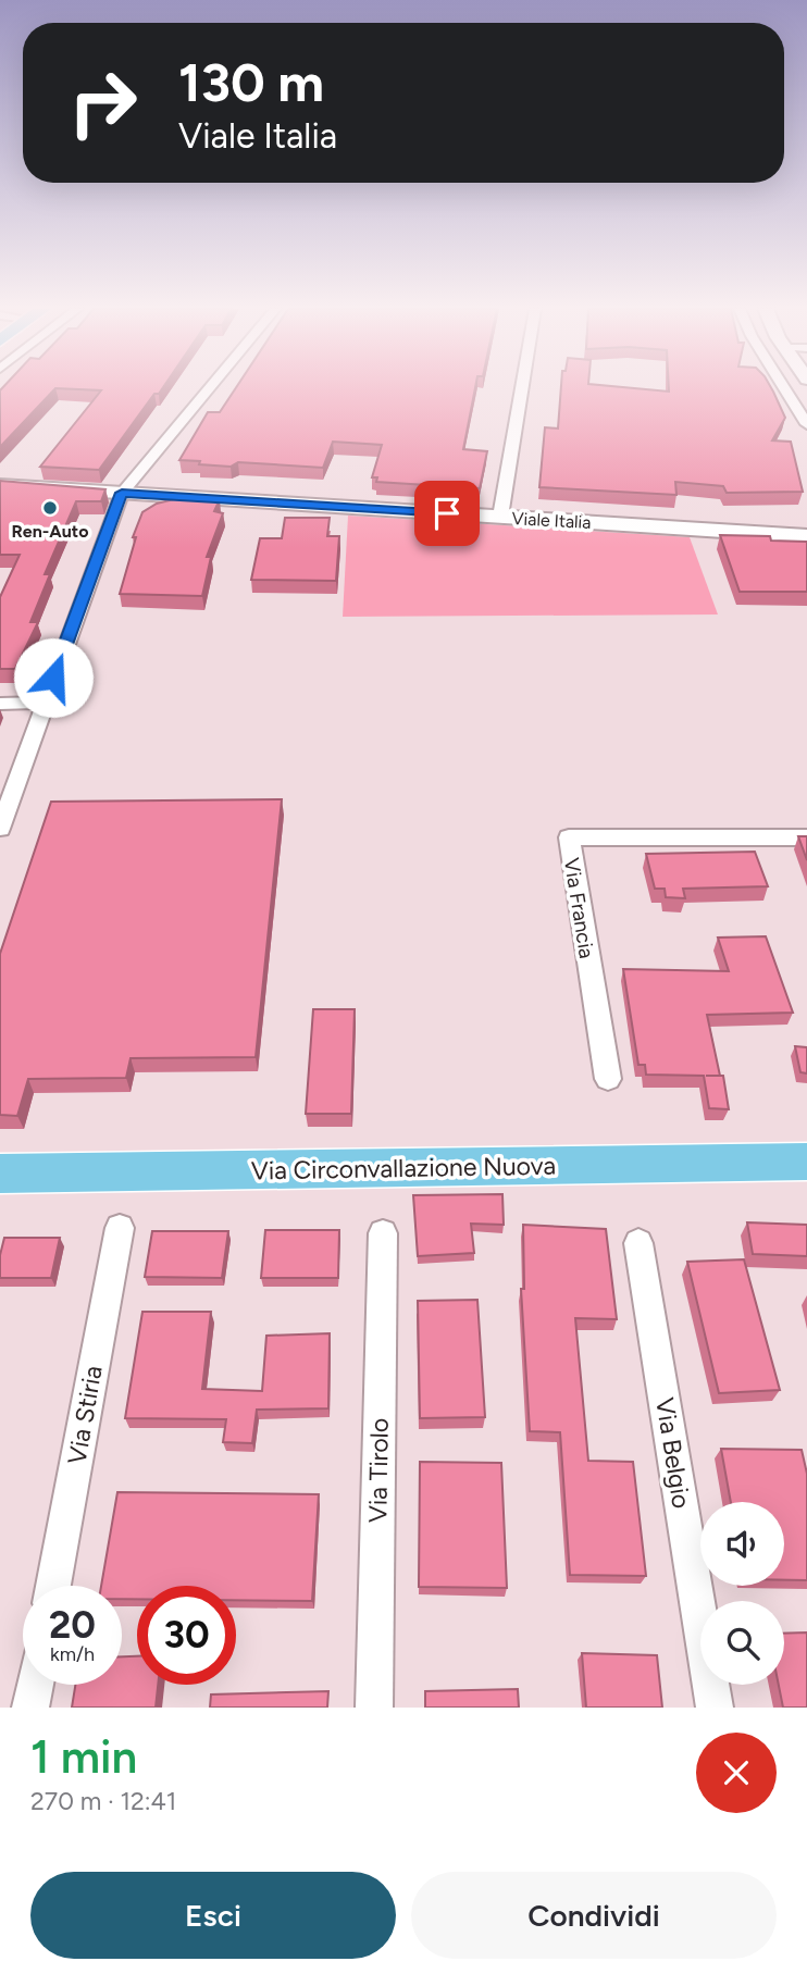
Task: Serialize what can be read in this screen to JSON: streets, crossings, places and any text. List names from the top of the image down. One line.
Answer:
{"streets":{"main road":["Via Circonvallazione Nuova"],"street":["Viale Italia","Via Francia","Via Stiria","Via Belgio","Via Tirolo"]},"places":["Ren-Auto"],"page":{"turn":["130 m","Viale Italia"],"speed":"20 km/h","limit":"30","heading":["1 min","270 m · 12:41"],"buttons":["Esci","Condividi"]}}
